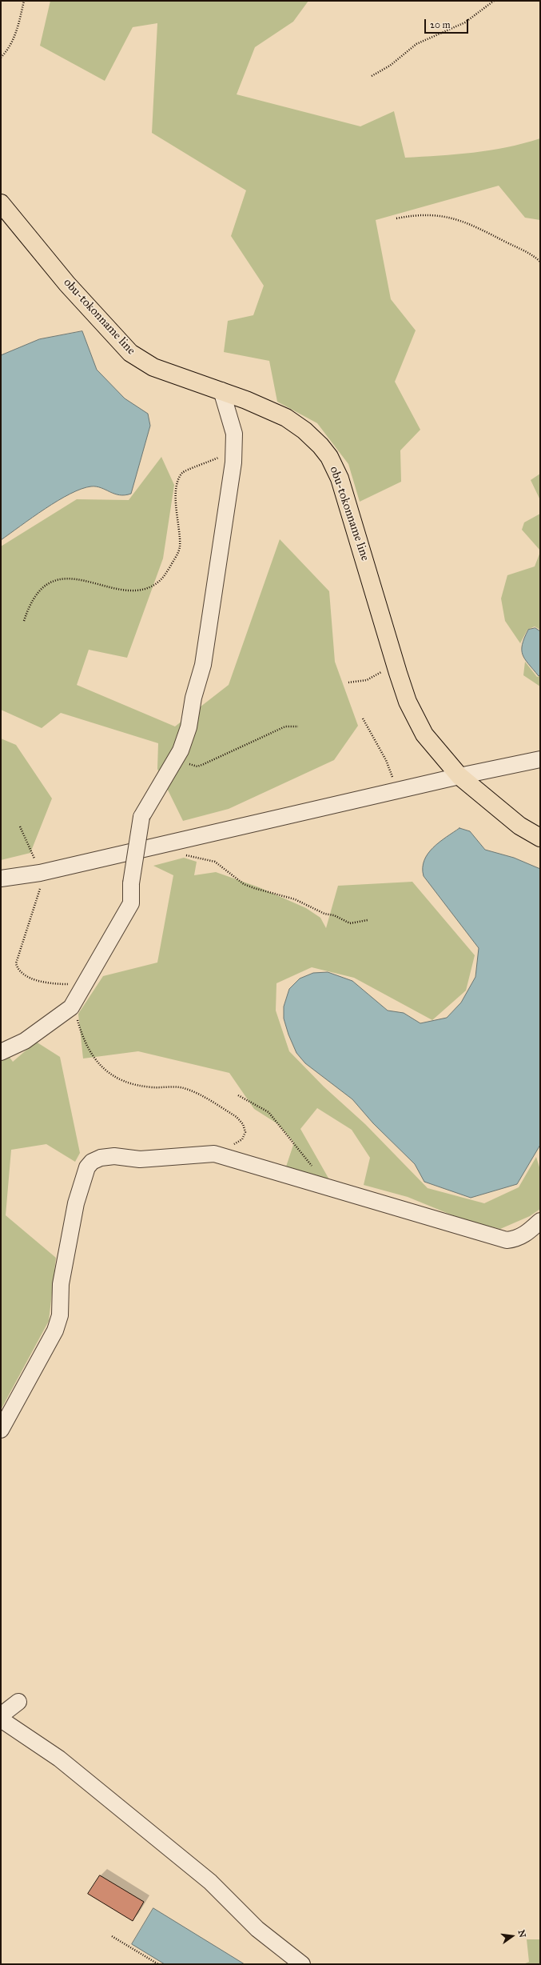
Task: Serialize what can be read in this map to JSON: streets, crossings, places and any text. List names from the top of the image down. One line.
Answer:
{"streets":{"main road":["obu-tokonname line"]},"scale_bar":"20 m","north":"right"}
